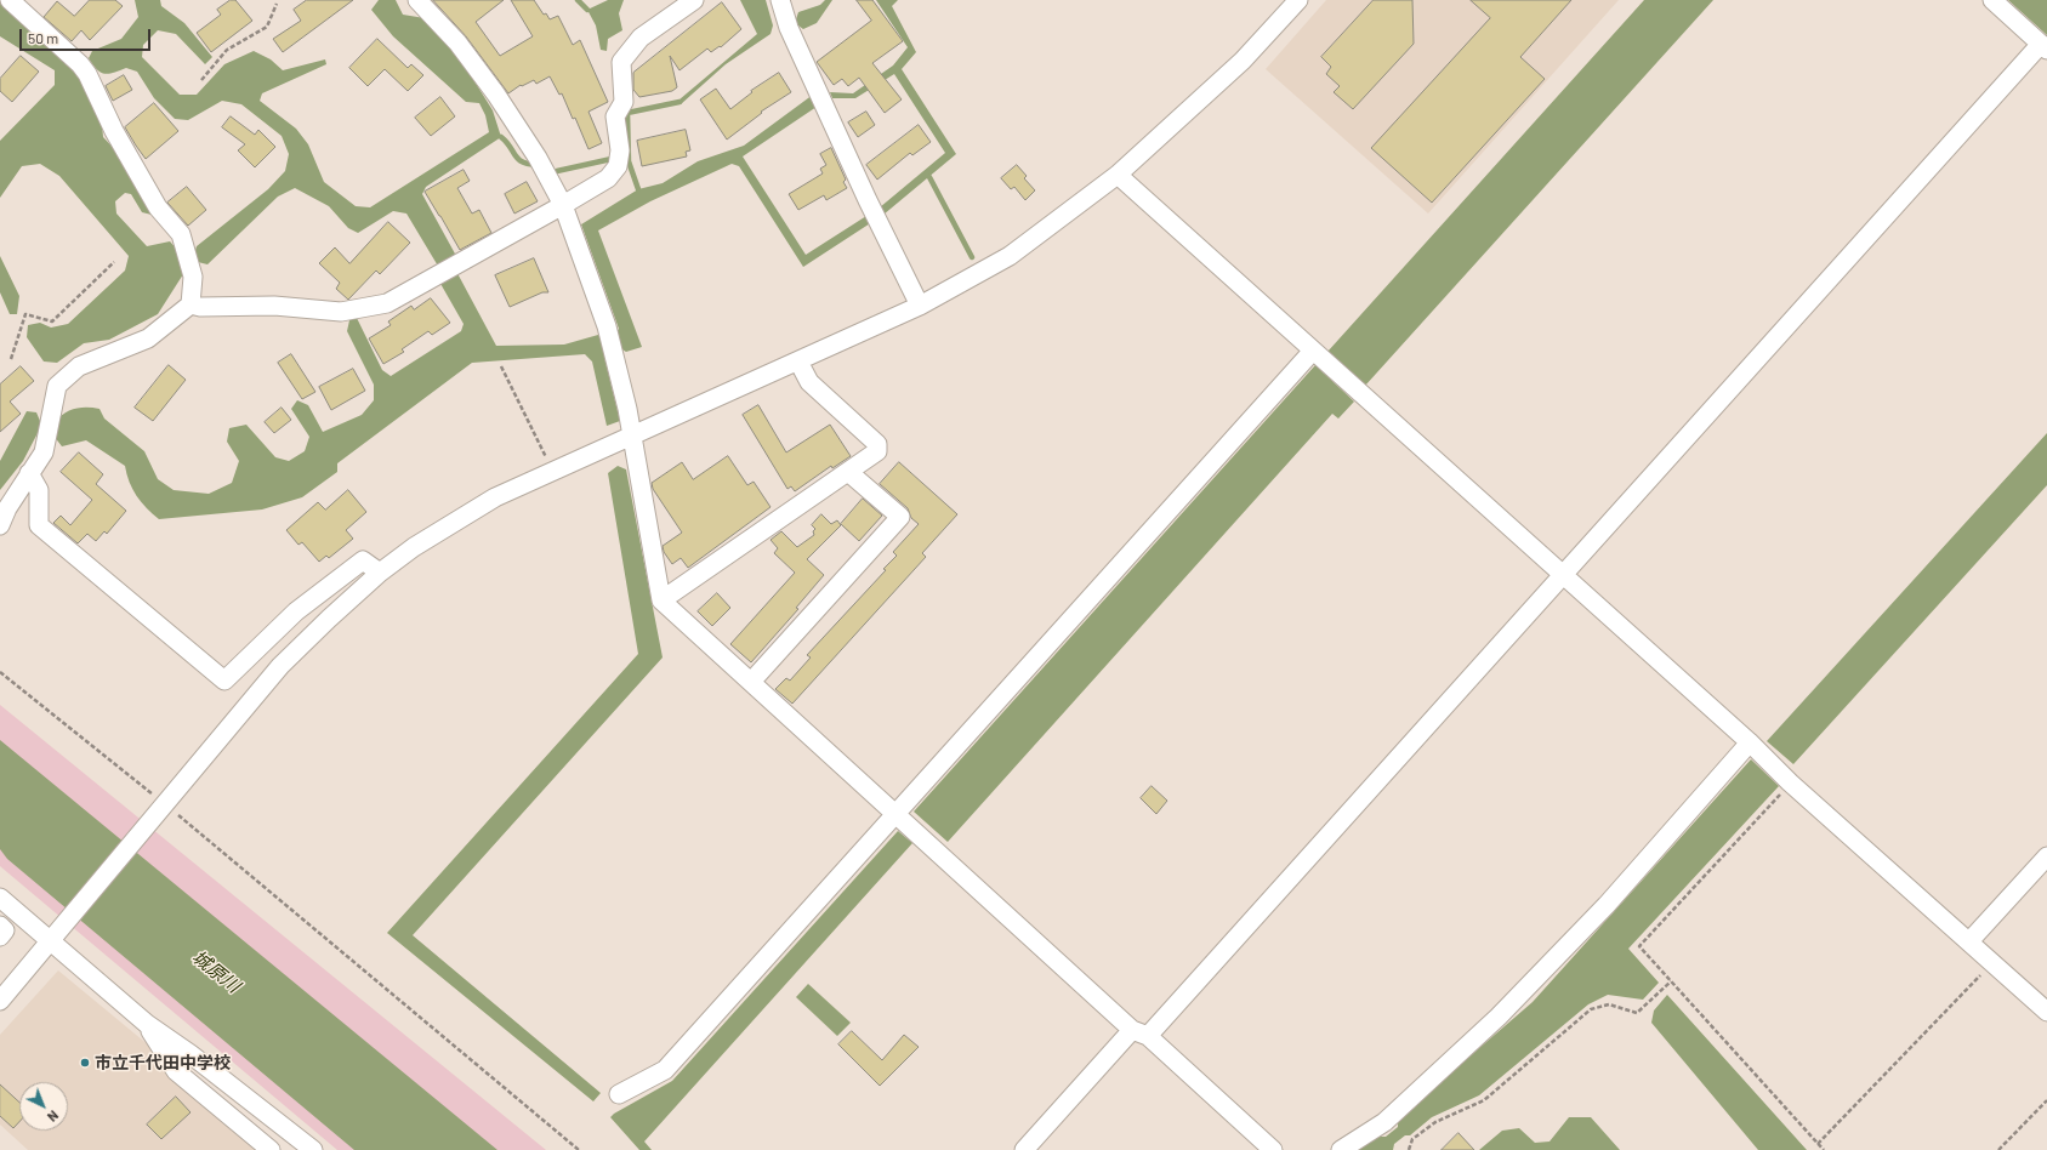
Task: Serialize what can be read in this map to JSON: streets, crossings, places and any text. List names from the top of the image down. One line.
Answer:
{"water":["城原川"],"places":["市立千代田中学校"],"scale_bar":"50 m","north":"bottom right"}
